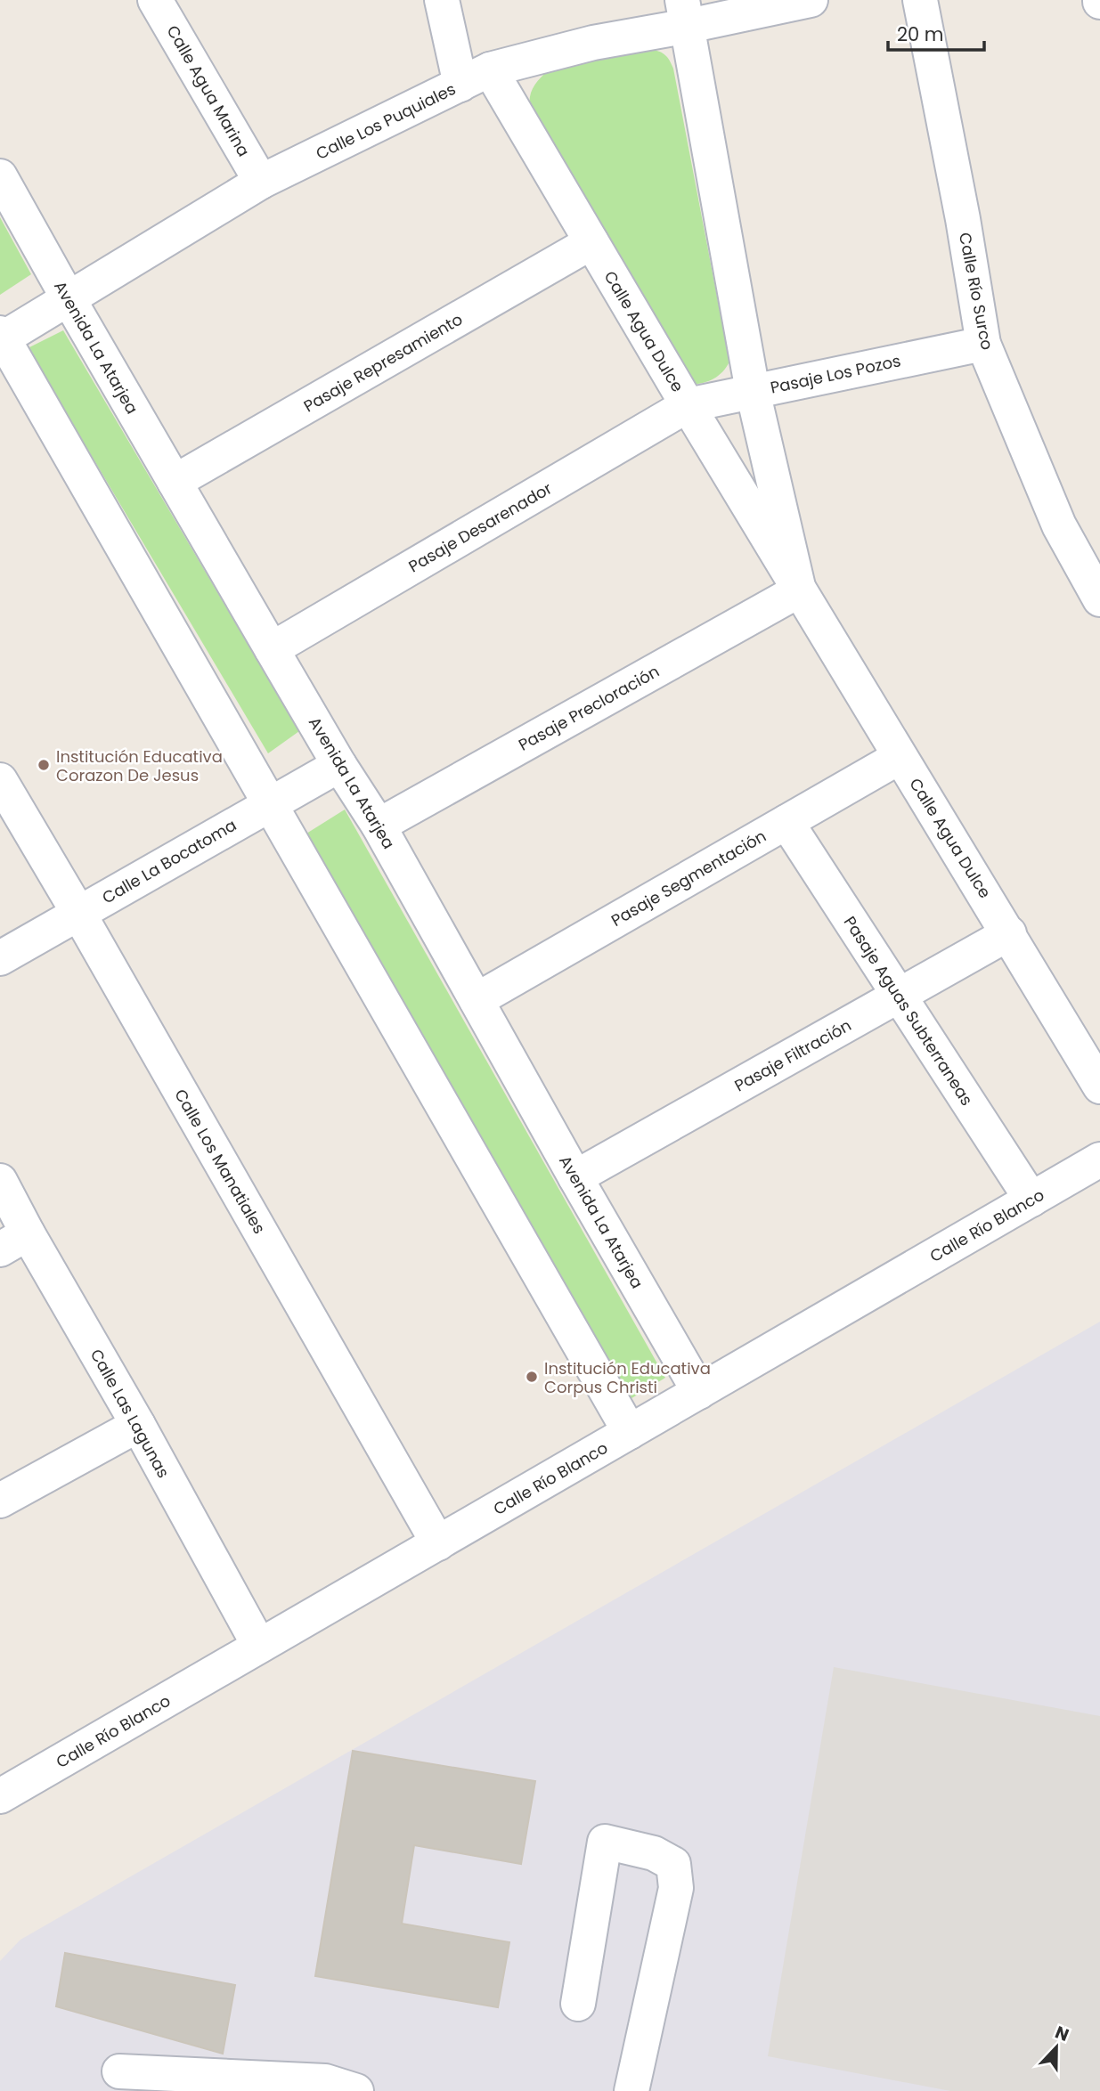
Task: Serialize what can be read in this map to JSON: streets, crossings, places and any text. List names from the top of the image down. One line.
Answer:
{"streets":{"street":["Calle Agua Marina","Calle Los Puquiales","Calle Río Surco","Calle Agua Dulce","Avenida La Atarjea","Pasaje Represamiento","Pasaje Los Pozos","Pasaje Desarenador","Pasaje Precloración","Calle La Bocatoma","Pasaje Segmentación","Pasaje Aguas Subterraneas","Pasaje Filtración","Calle Los Manatiales","Calle Río Blanco","Calle Las Lagunas"]},"crossings":[["Calle Agua Marina","Calle Los Puquiales"],["Calle Los Puquiales","Calle Agua Dulce"],["Calle Los Puquiales","Avenida La Atarjea"],["Calle Río Surco","Pasaje Los Pozos"],["Calle Agua Dulce","Pasaje Represamiento"],["Calle Agua Dulce","Pasaje Los Pozos"],["Calle Agua Dulce","Pasaje Desarenador"],["Calle Agua Dulce","Pasaje Precloración"],["Calle Agua Dulce","Pasaje Segmentación"],["Calle Agua Dulce","Pasaje Filtración"],["Avenida La Atarjea","Pasaje Represamiento"],["Avenida La Atarjea","Pasaje Desarenador"],["Avenida La Atarjea","Pasaje Precloración"],["Avenida La Atarjea","Calle La Bocatoma"],["Avenida La Atarjea","Pasaje Segmentación"],["Avenida La Atarjea","Pasaje Filtración"],["Avenida La Atarjea","Calle Río Blanco"],["Pasaje Los Pozos","Pasaje Desarenador"],["Calle La Bocatoma","Calle Los Manatiales"],["Pasaje Segmentación","Pasaje Aguas Subterraneas"],["Pasaje Aguas Subterraneas","Pasaje Filtración"],["Pasaje Aguas Subterraneas","Calle Río Blanco"],["Calle Los Manatiales","Calle Río Blanco"],["Calle Río Blanco","Calle Las Lagunas"]],"places":["Institución Educativa Corazon De Jesus","Institución Educativa Corpus Christi"],"scale_bar":"20 m","north":"top"}
